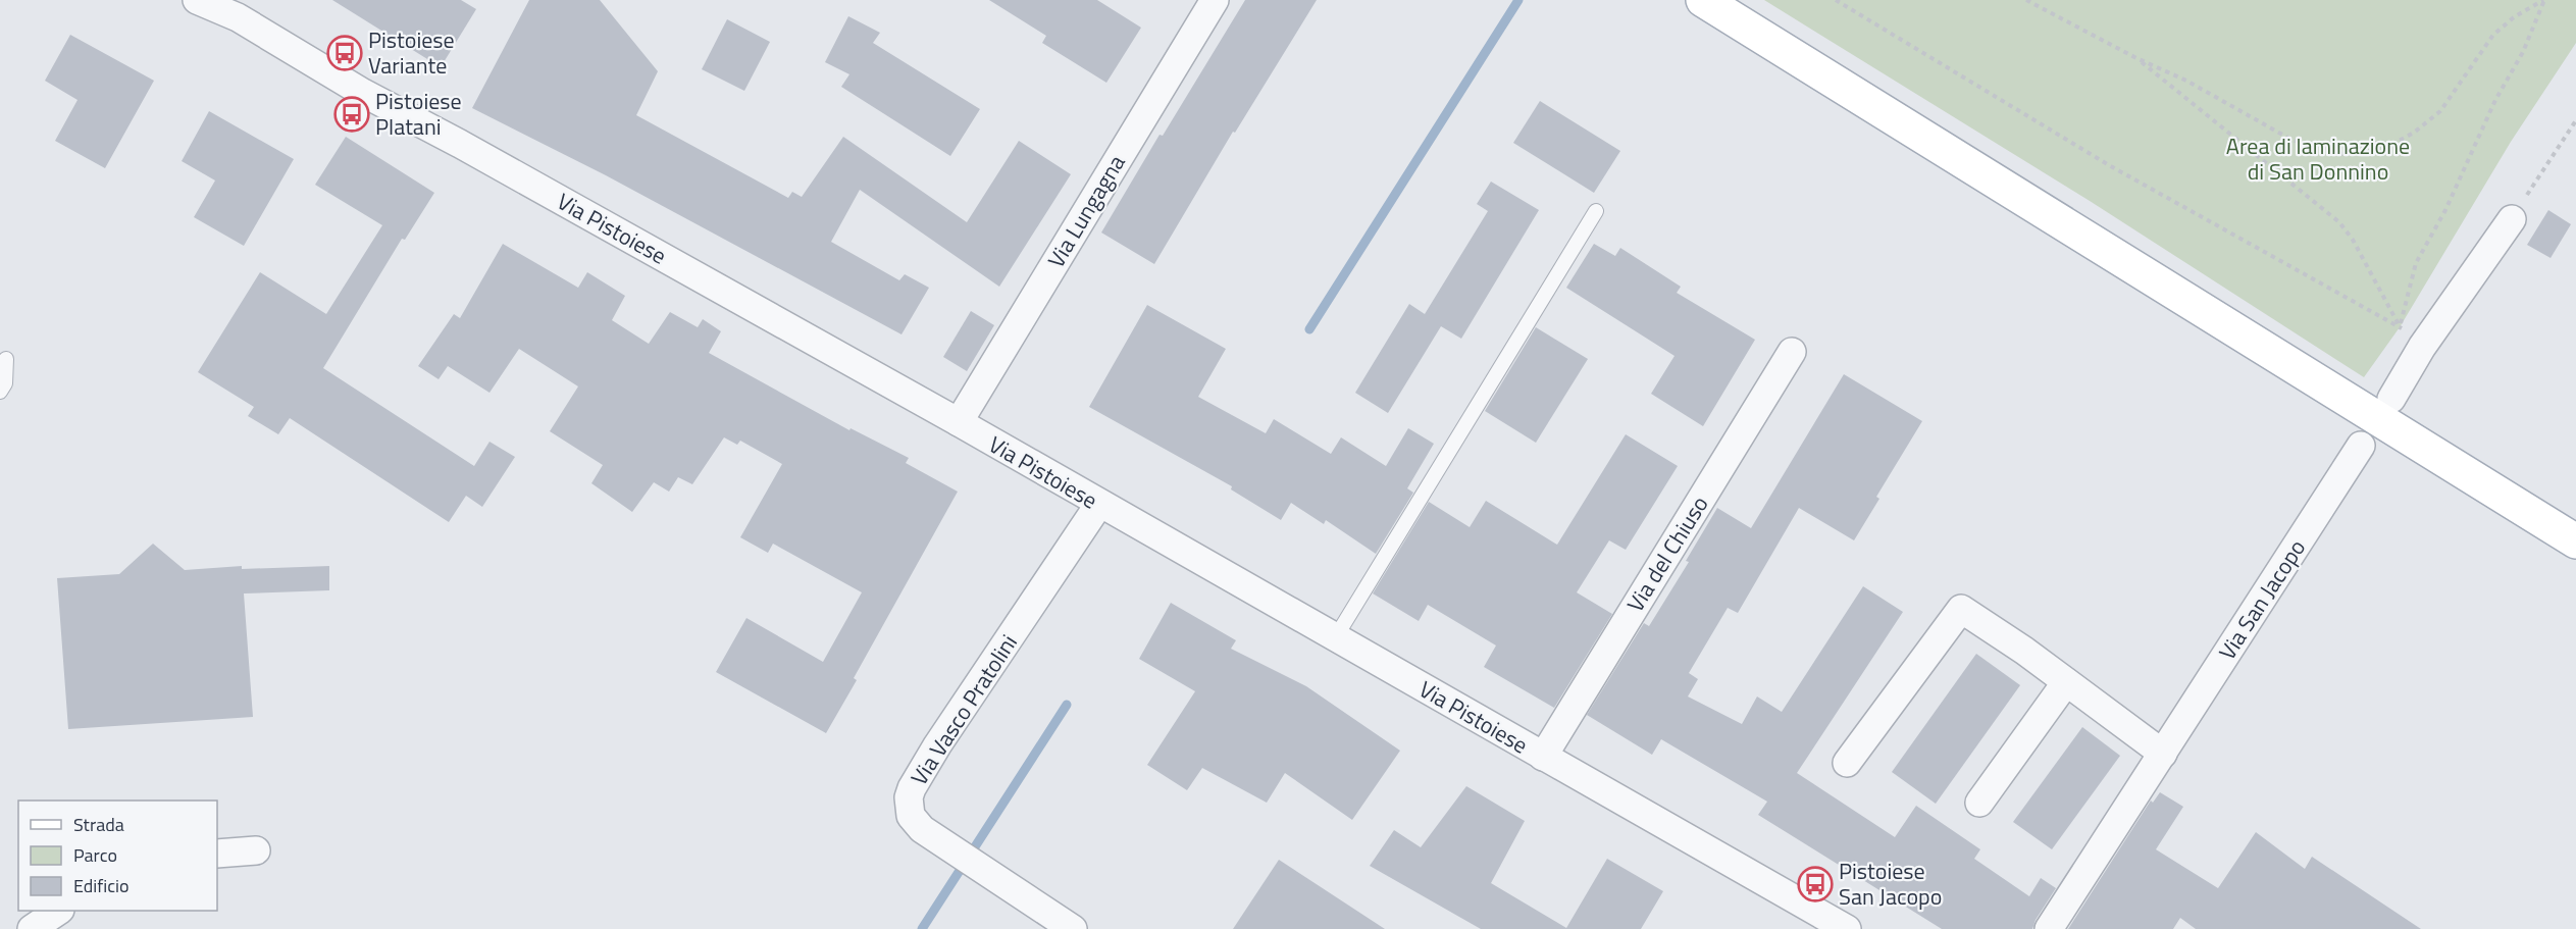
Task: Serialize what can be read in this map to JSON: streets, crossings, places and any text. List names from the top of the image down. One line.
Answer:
{"streets":{"street":["Via Lungagna","Via Pistoiese","Via del Chiuso","Via San Jacopo","Via Vasco Pratolini"]},"crossings":[["Via Lungagna","Via Pistoiese"],["Via Pistoiese","Via del Chiuso"],["Via Pistoiese","Via Vasco Pratolini"]],"parks":["Area di laminazione di San Donnino"],"places":{"bus stop":["Pistoiese Variante","Pistoiese Platani","Pistoiese San Jacopo"]},"legend":["Strada","Parco","Edificio"]}
